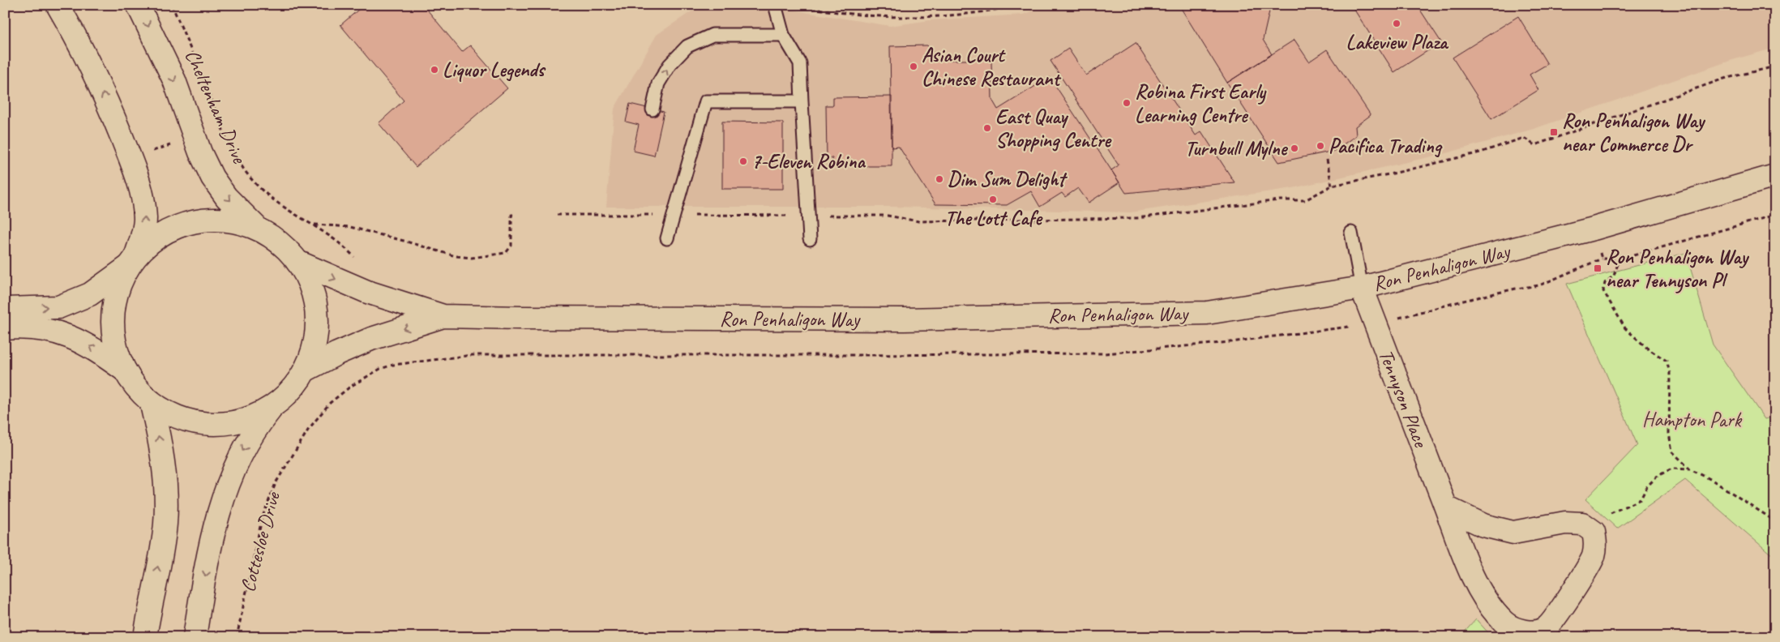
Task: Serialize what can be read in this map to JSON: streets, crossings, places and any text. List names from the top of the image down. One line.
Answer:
{"streets":{"street":["Cheltenham Drive","Ron Penhaligon Way","Tennyson Place"],"path":["Cottesloe Drive"]},"crossings":[["Ron Penhaligon Way","Tennyson Place"]],"parks":["Hampton Park"],"places":{"other":["Lakeview Plaza","Asian Court Chinese Restaurant","Liquor Legends","Robina First Early Learning Centre","East Quay Shopping Centre","Pacifica Trading","Turnbull Mylne","7-Eleven Robina","Dim Sum Delight","The Lott Cafe"],"transit":["Ron Penhaligon Way near Commerce Dr","Ron Penhaligon Way near Tennyson Pl"]}}
